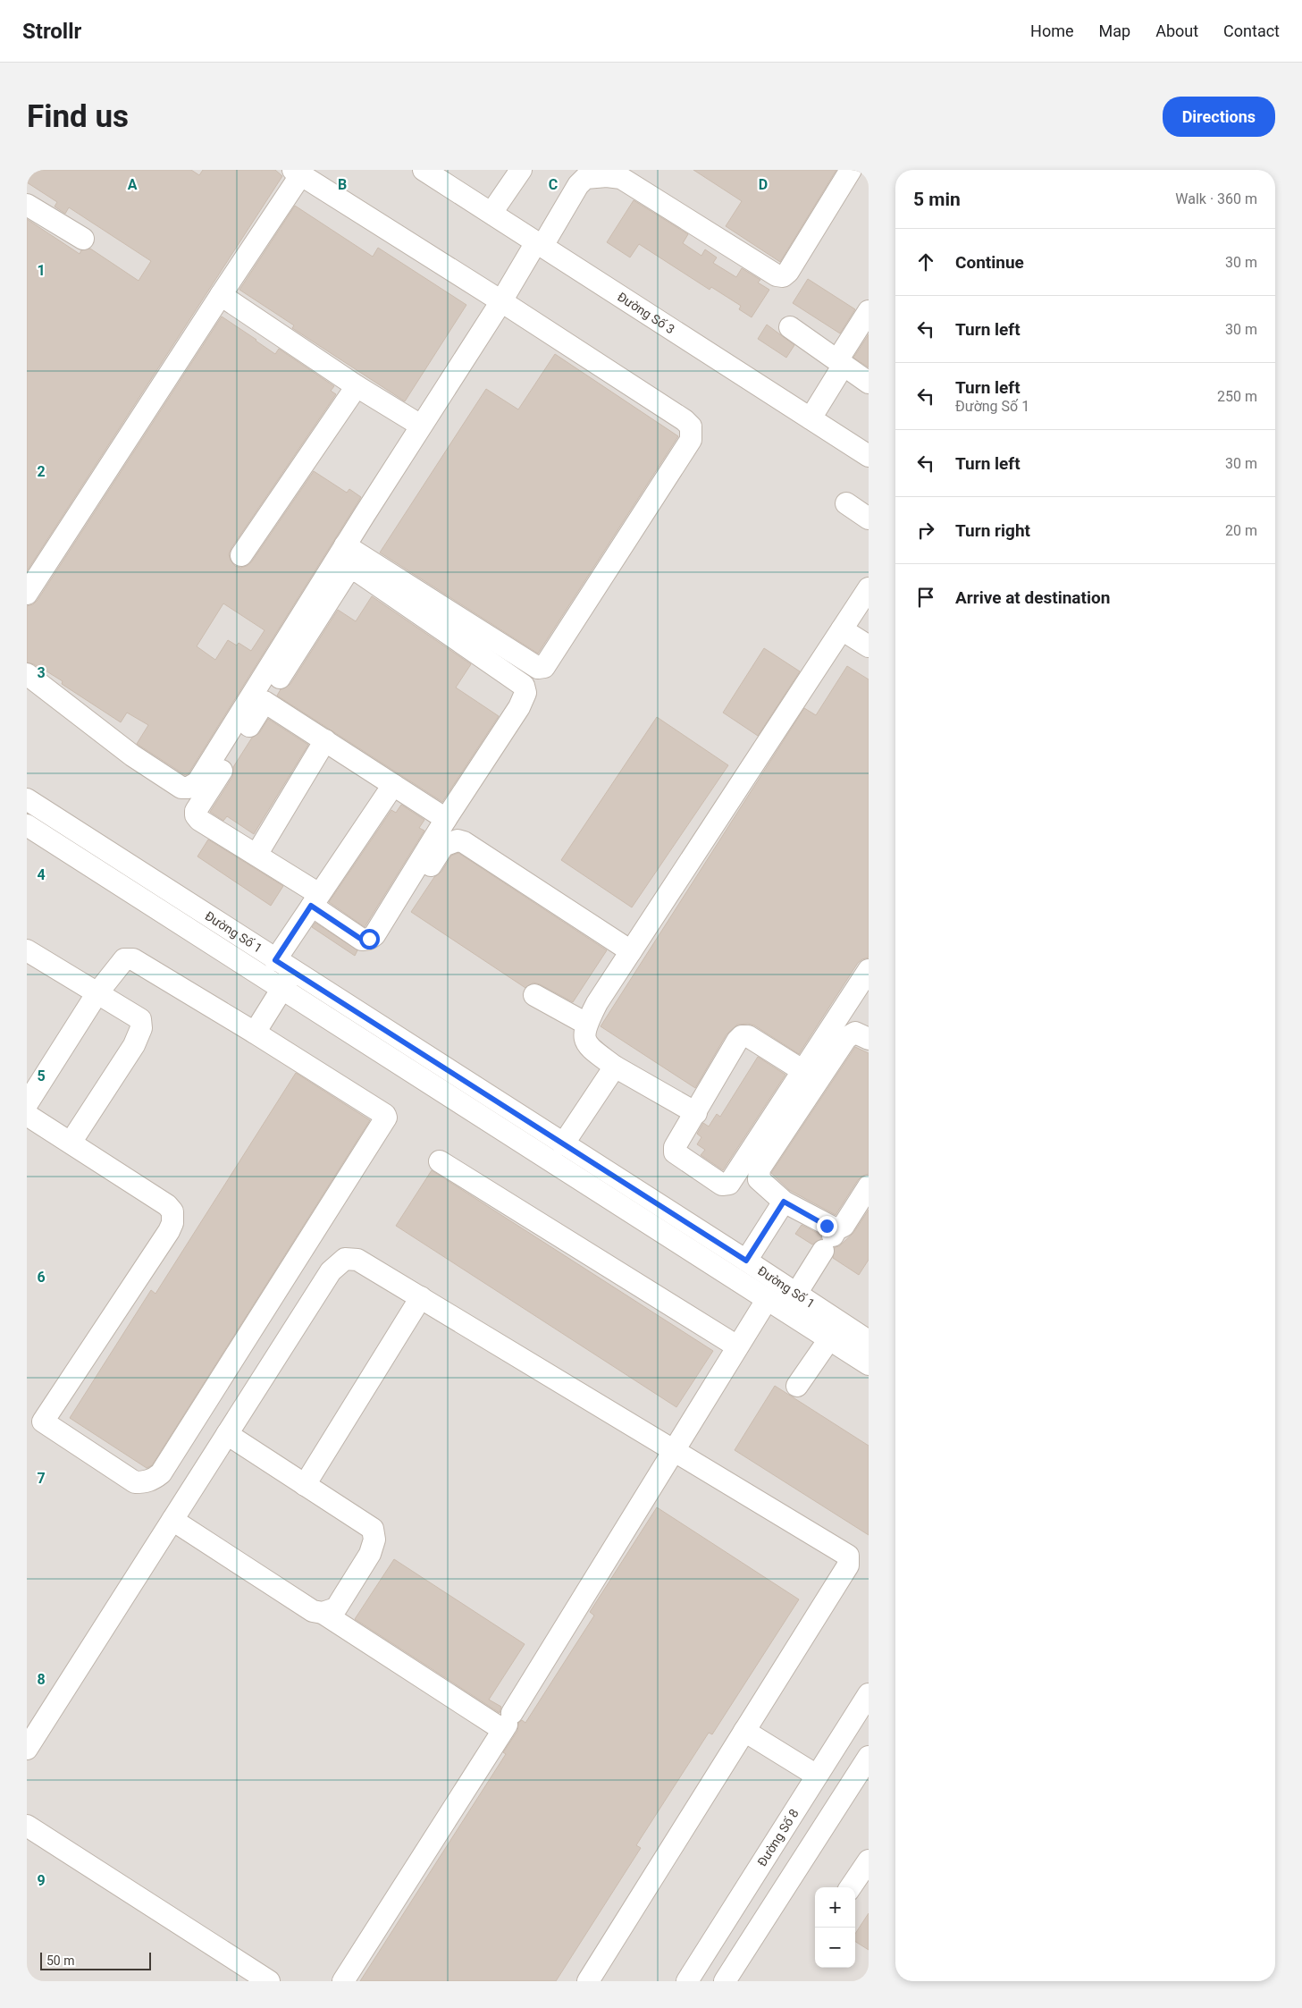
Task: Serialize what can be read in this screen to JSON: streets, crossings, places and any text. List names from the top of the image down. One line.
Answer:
{"streets":{"street":["Đường Số 3","Đường Số 1","Đường Số 8"]},"scale_bar":"50 m","page":{"header":"Strollr","nav":["Home","Map","About","Contact"],"buttons":"Directions","title":"Find us","heading":["5 min","Walk · 360 m"],"list":[["Continue","30 m"],["Turn left","30 m"],["Turn left","Đường Số 1","250 m"],["Turn left","30 m"],["Turn right","20 m"],"Arrive at destination"],"map_buttons":["+","−"],"scale":"50 m"},"grid":{"columns":["A","B","C","D"],"rows":["1","2","3","4","5","6","7","8","9"]}}
